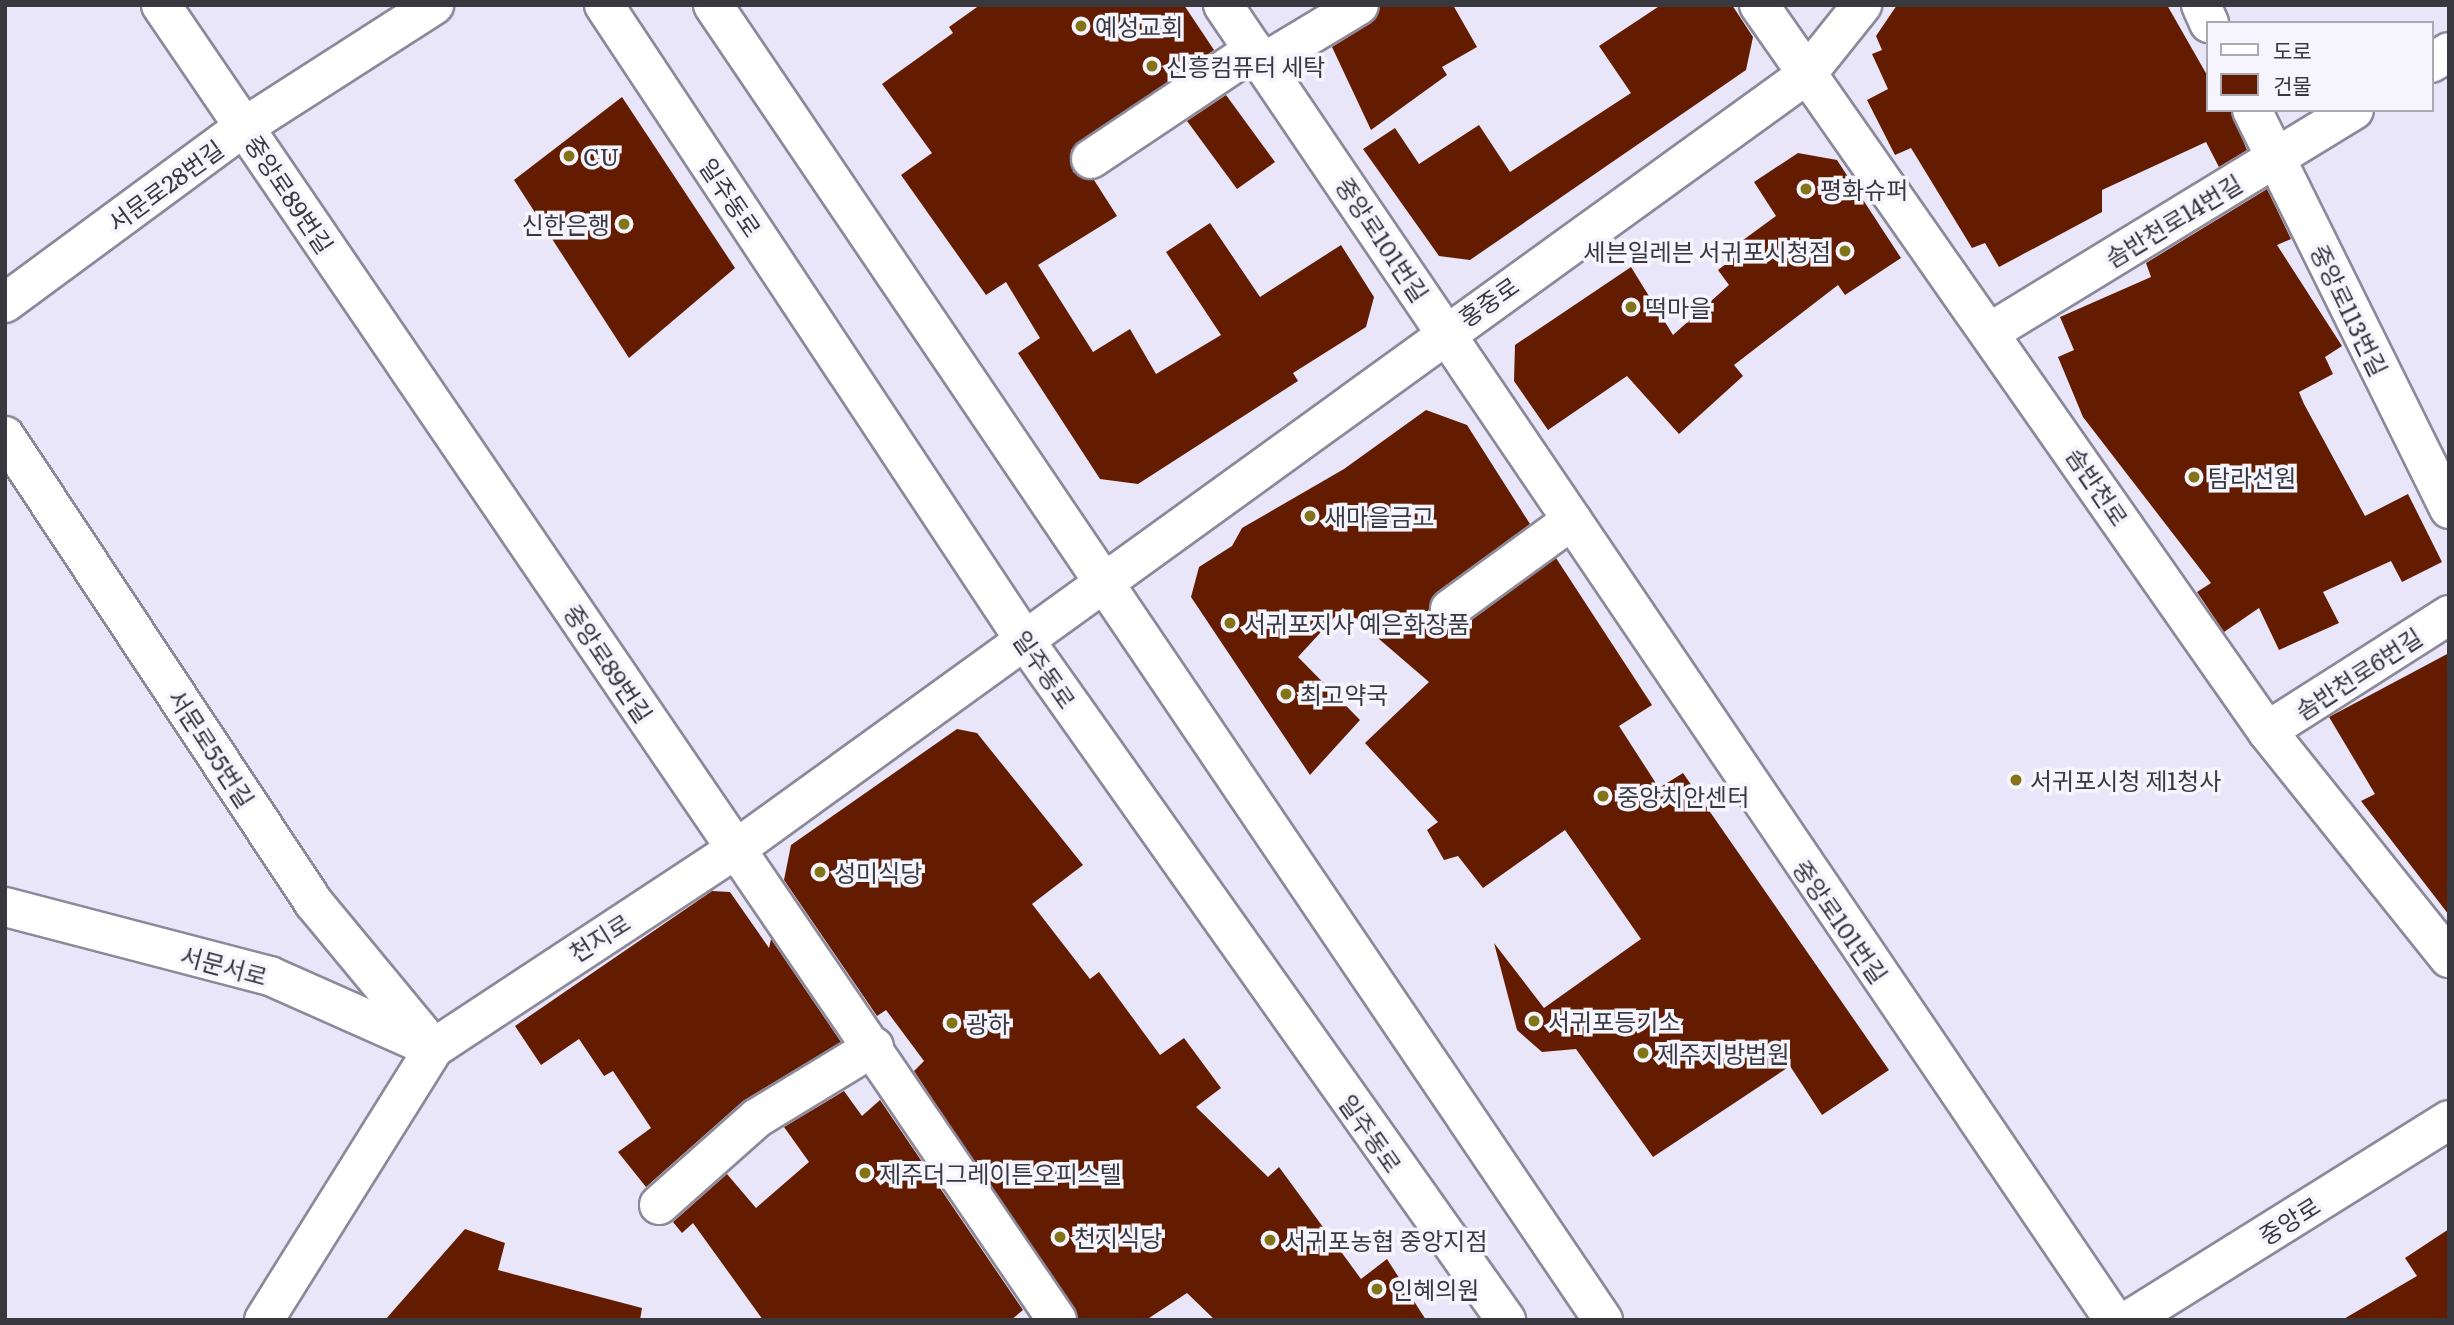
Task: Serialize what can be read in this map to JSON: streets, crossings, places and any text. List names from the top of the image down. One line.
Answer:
{"streets":{"street":["서문로28번길","중앙로89번길","일주동로","솜반천로14번길","중앙로101번길","홍중로","중앙로113번길","솜반천로","솜반천로6번길","서문로55번길","천지로","서문서로","중앙로"]},"crossings":[["서문로28번길","중앙로89번길"],["중앙로89번길","천지로"],["일주동로","홍중로"],["일주동로","천지로"],["솜반천로14번길","중앙로113번길"],["솜반천로14번길","솜반천로"],["중앙로101번길","홍중로"],["홍중로","솜반천로"],["홍중로","천지로"],["솜반천로","솜반천로6번길"],["서문로55번길","천지로"],["서문로55번길","서문서로"],["천지로","서문서로"]],"places":["예성교회","신흥컴퓨터 세탁","CU","평화슈퍼","신한은행","세븐일레븐 서귀포시청점","떡마을","탐라선원","새마을금고","서귀포지사 예은화장품","최고약국","서귀포시청 제1청사","중앙치안센터","성미식당","서귀포등기소","광하","제주지방법원","제주더그레이튼오피스텔","천지식당","서귀포농협 중앙지점","인혜의원"],"legend":["도로","건물"]}
